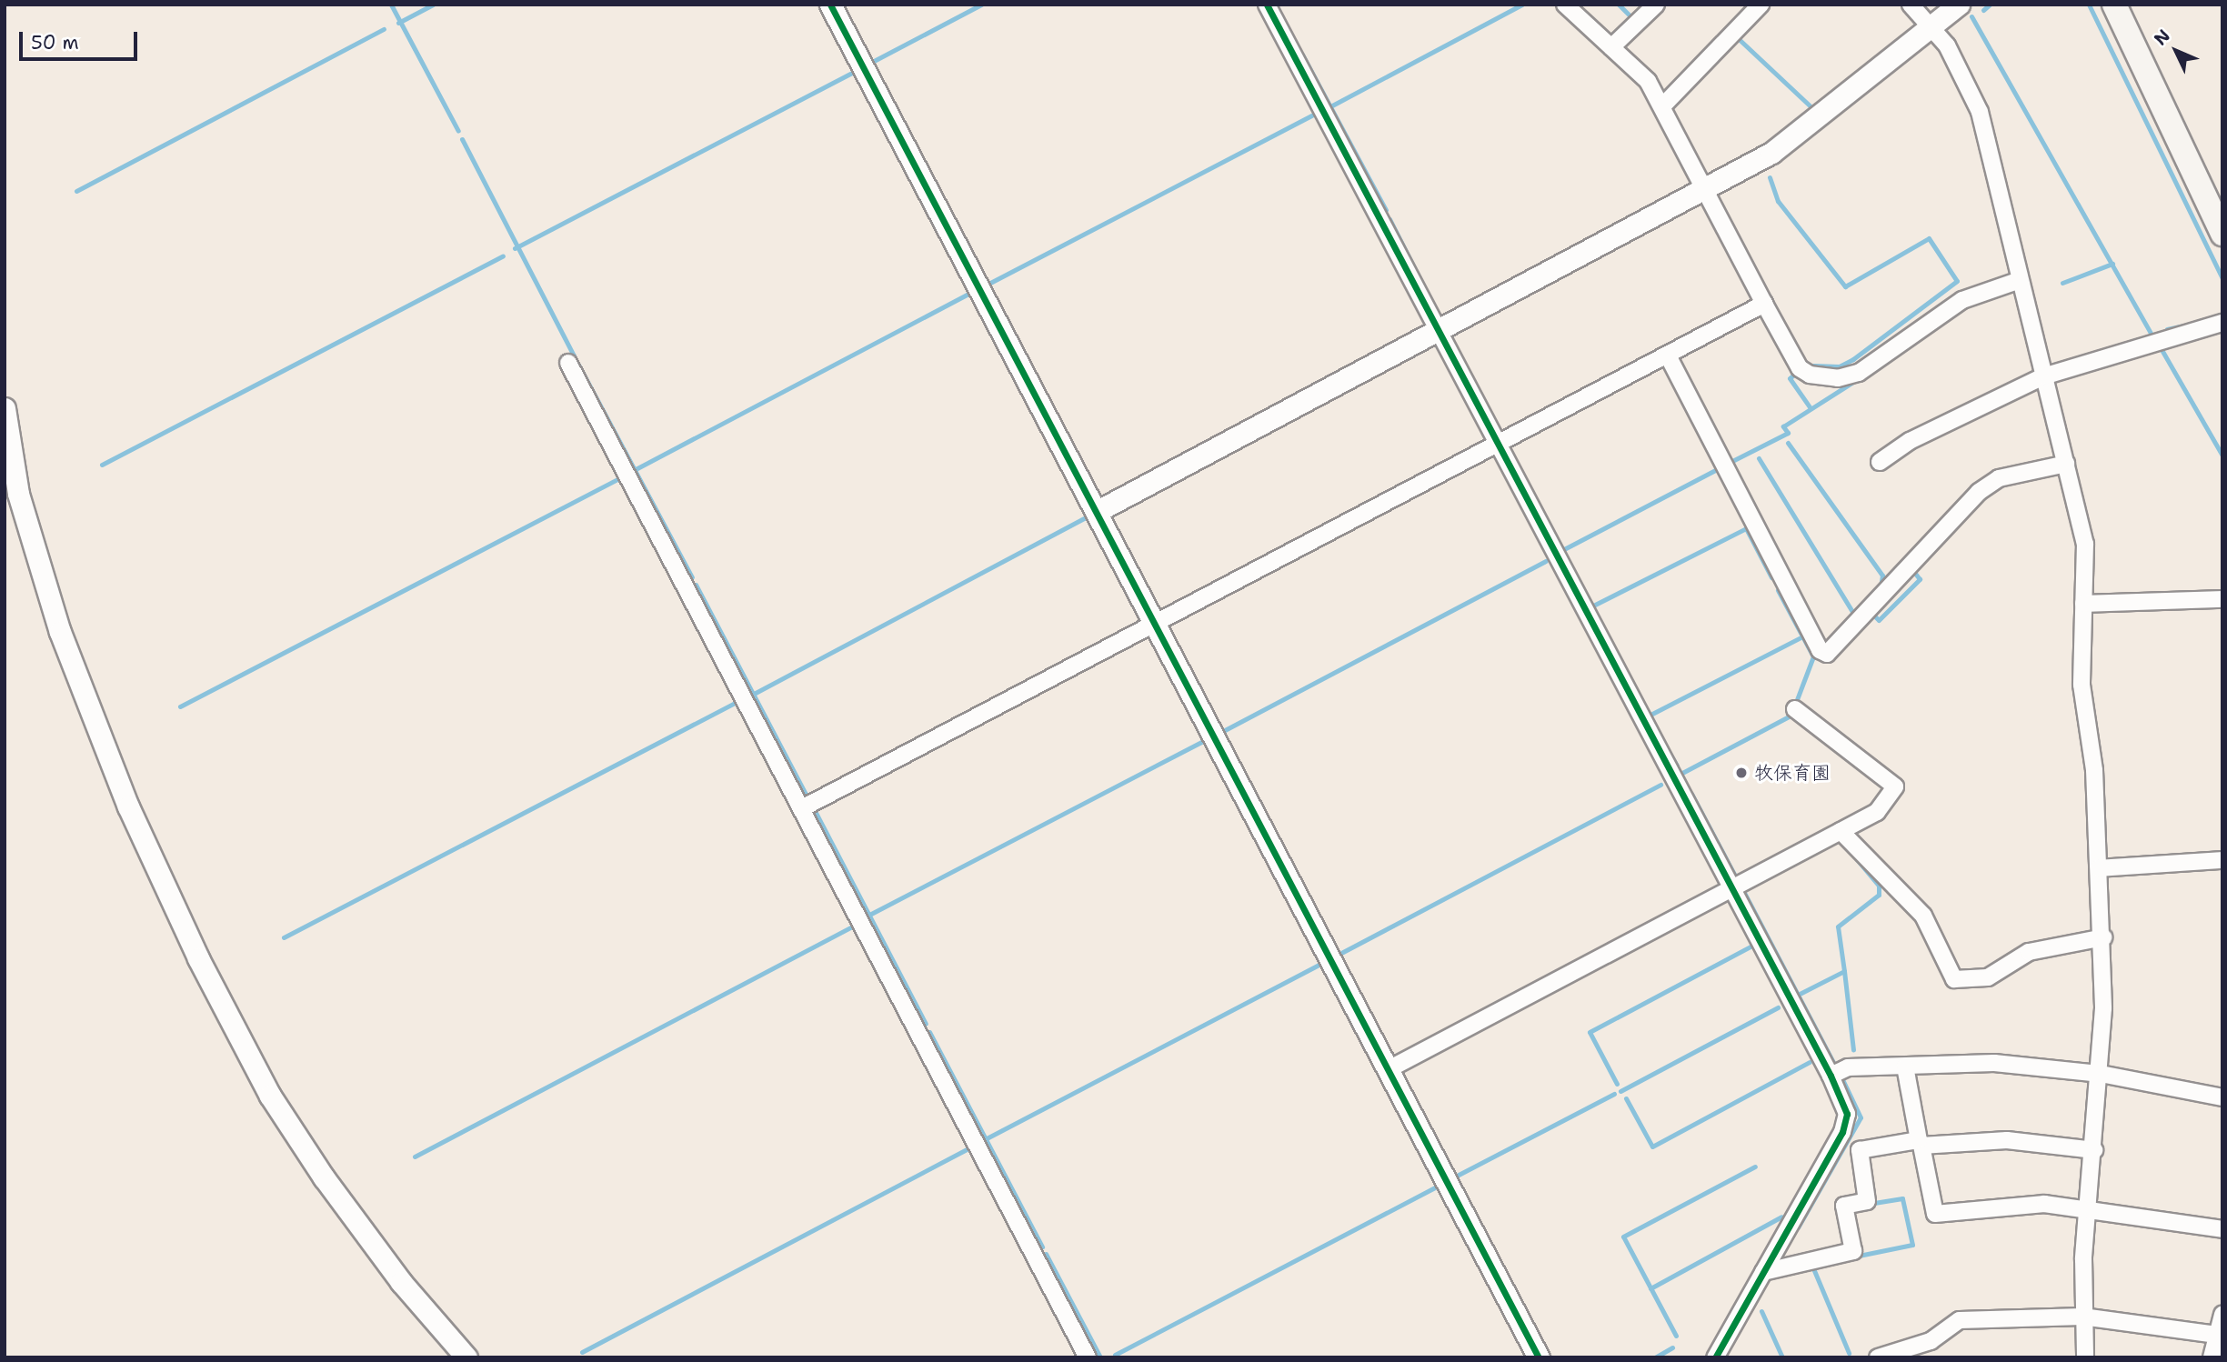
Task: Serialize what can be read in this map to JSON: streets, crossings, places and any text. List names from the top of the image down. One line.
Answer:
{"places":["牧保育園"],"scale_bar":"50 m","north":"top left"}
